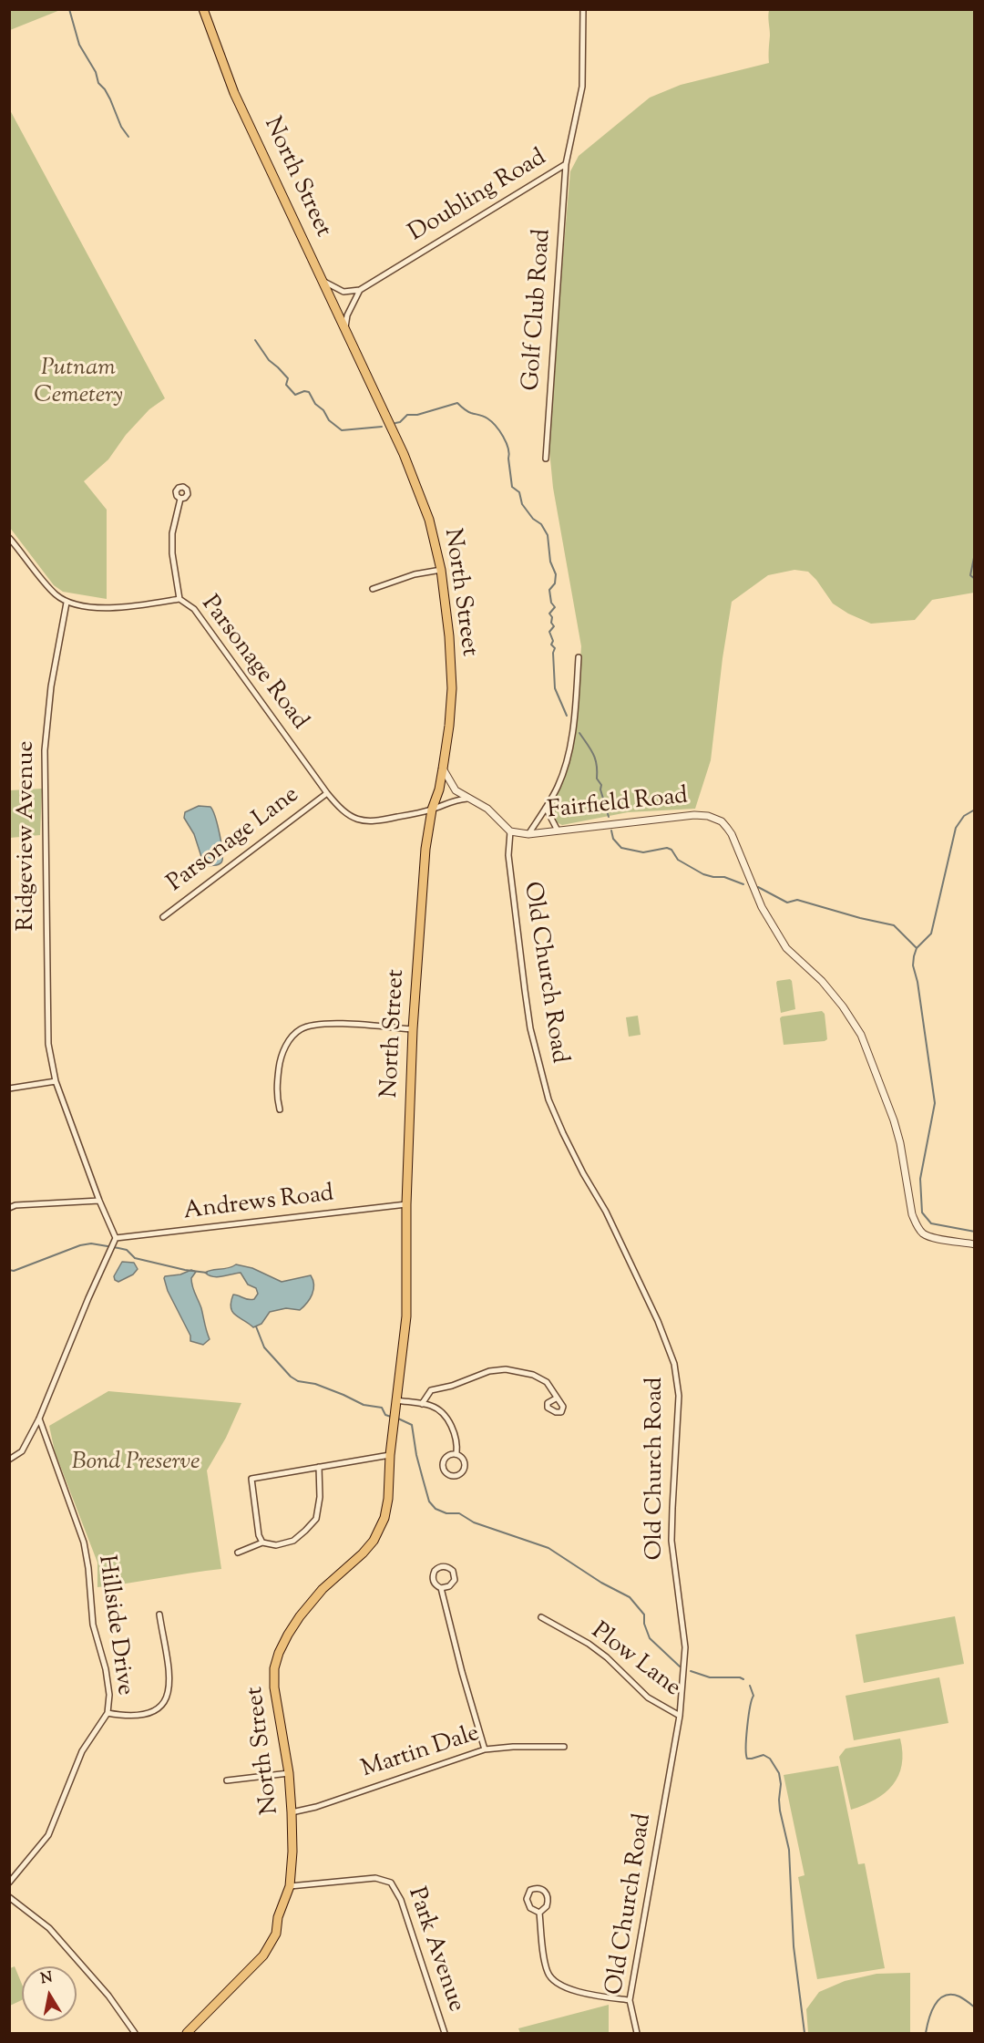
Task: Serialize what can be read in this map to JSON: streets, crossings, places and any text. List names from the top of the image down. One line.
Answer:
{"streets":{"main road":["North Street"],"street":["Doubling Road","Golf Club Road","Parsonage Road","Fairfield Road","Ridgeview Avenue","Parsonage Lane","Old Church Road","Andrews Road","Hillside Drive","Plow Lane","Martin Dale","Park Avenue"]},"crossings":[["North Street","Parsonage Road"],["North Street","Andrews Road"],["North Street","Martin Dale"],["North Street","Park Avenue"],["Doubling Road","Golf Club Road"],["Parsonage Road","Ridgeview Avenue"],["Parsonage Road","Parsonage Lane"],["Fairfield Road","Old Church Road"],["Ridgeview Avenue","Andrews Road"],["Old Church Road","Plow Lane"]],"parks":["Putnam Cemetery","Bond Preserve"],"north":"top"}
